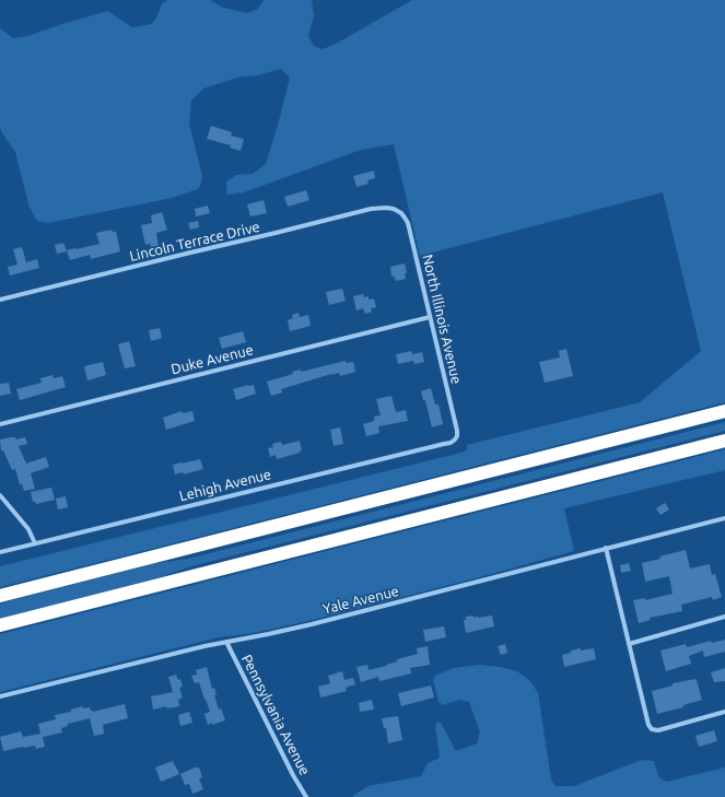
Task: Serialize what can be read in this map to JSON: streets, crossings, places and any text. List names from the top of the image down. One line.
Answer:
{"streets":{"street":["Lincoln Terrace Drive","North Illinois Avenue","Duke Avenue","Lehigh Avenue","Yale Avenue","Pennsylvania Avenue"]},"crossings":[["Lincoln Terrace Drive","North Illinois Avenue"],["North Illinois Avenue","Duke Avenue"],["North Illinois Avenue","Lehigh Avenue"],["Yale Avenue","Pennsylvania Avenue"]]}
